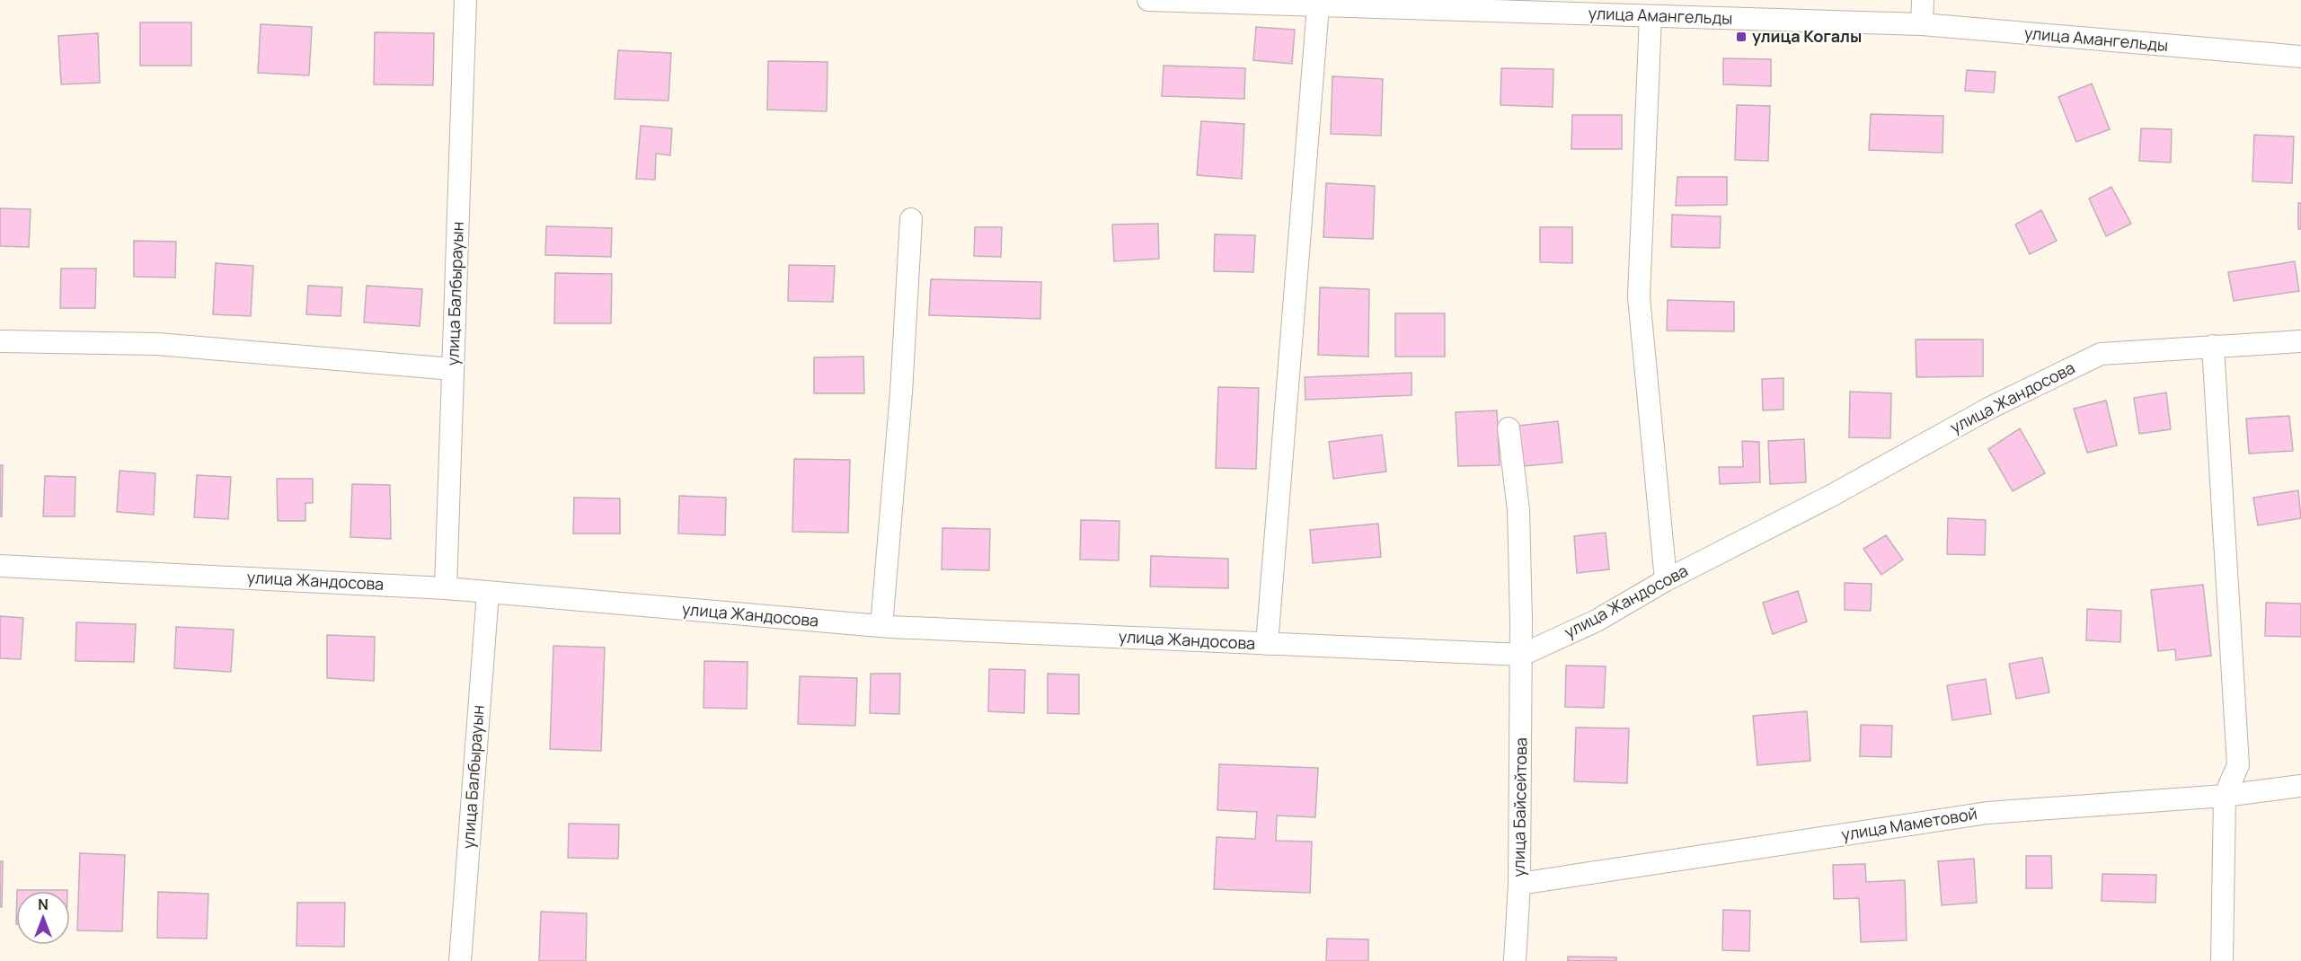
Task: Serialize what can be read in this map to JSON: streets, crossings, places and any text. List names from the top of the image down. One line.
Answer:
{"streets":{"street":["улица Амангельды","улица Балбырауын","улица Жандосова","улица Байсейтова","улица Маметовой"]},"crossings":[["улица Балбырауын","улица Жандосова"],["улица Жандосова","улица Байсейтова"],["улица Байсейтова","улица Маметовой"]],"places":{"transit":["улица Когалы"]},"north":"top"}
